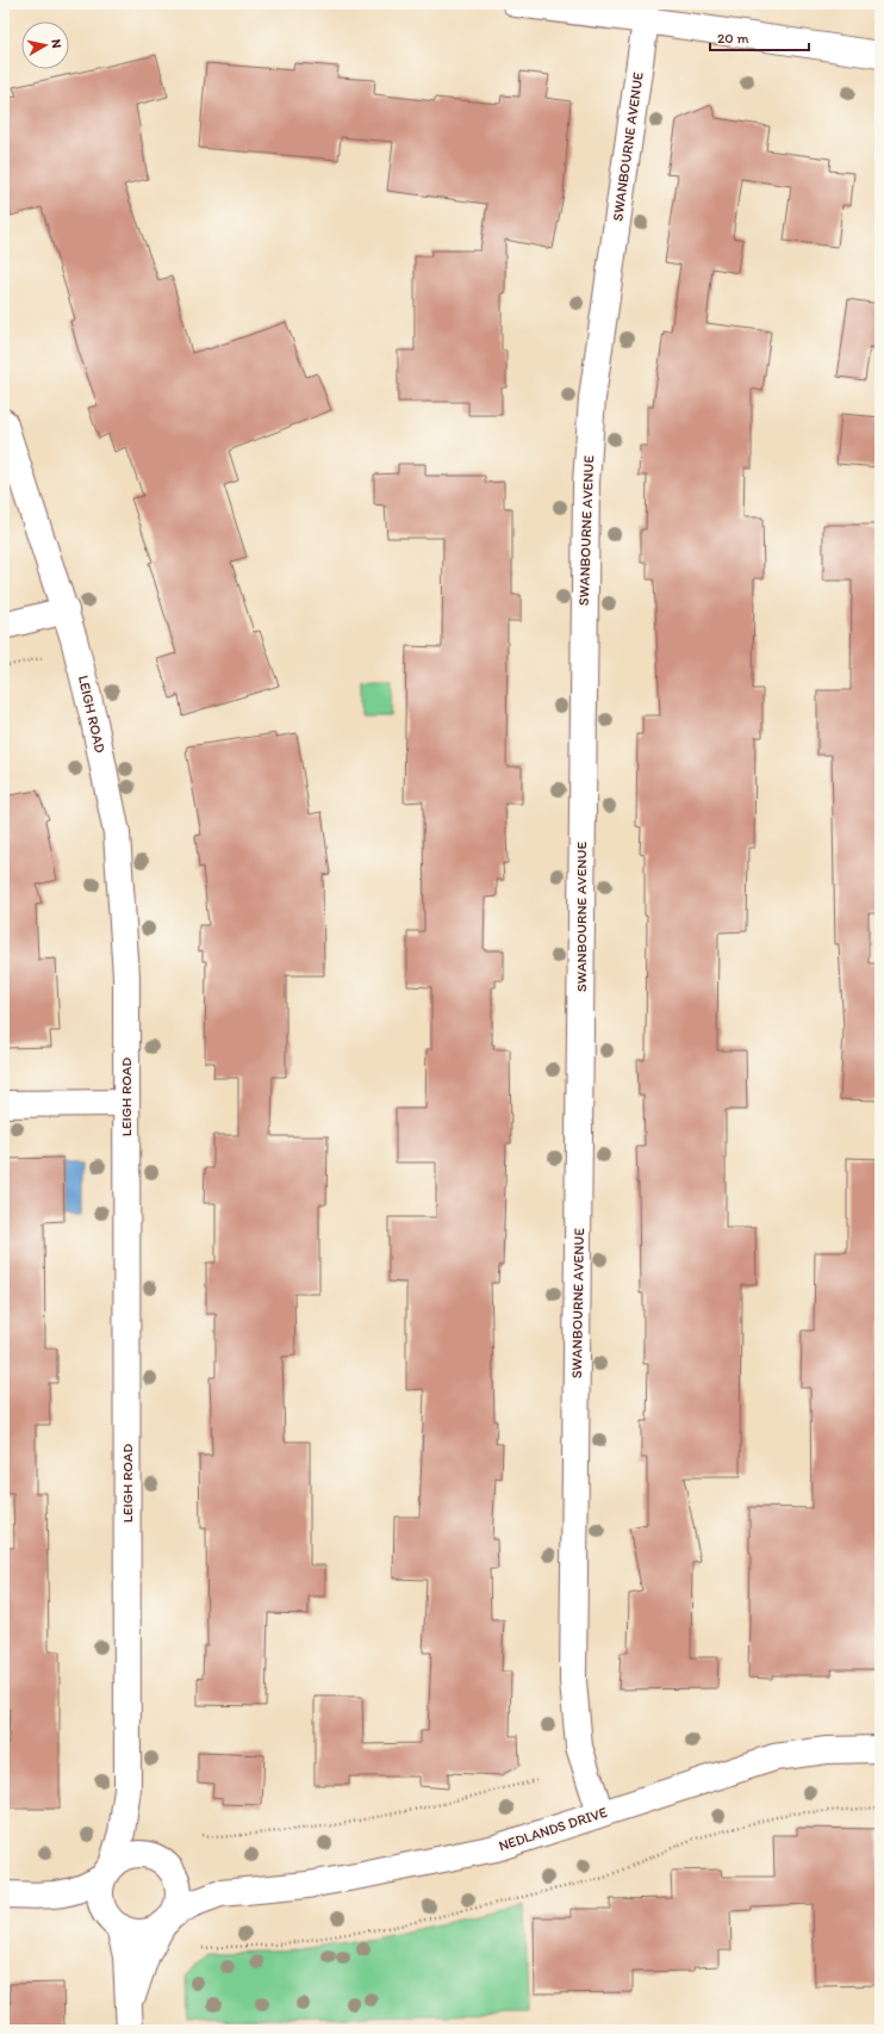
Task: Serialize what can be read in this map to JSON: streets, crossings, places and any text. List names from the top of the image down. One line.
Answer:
{"streets":{"street":["SWANBOURNE AVENUE","LEIGH ROAD","NEDLANDS DRIVE"]},"crossings":[["SWANBOURNE AVENUE","NEDLANDS DRIVE"]],"scale_bar":"20 m","north":"right"}
